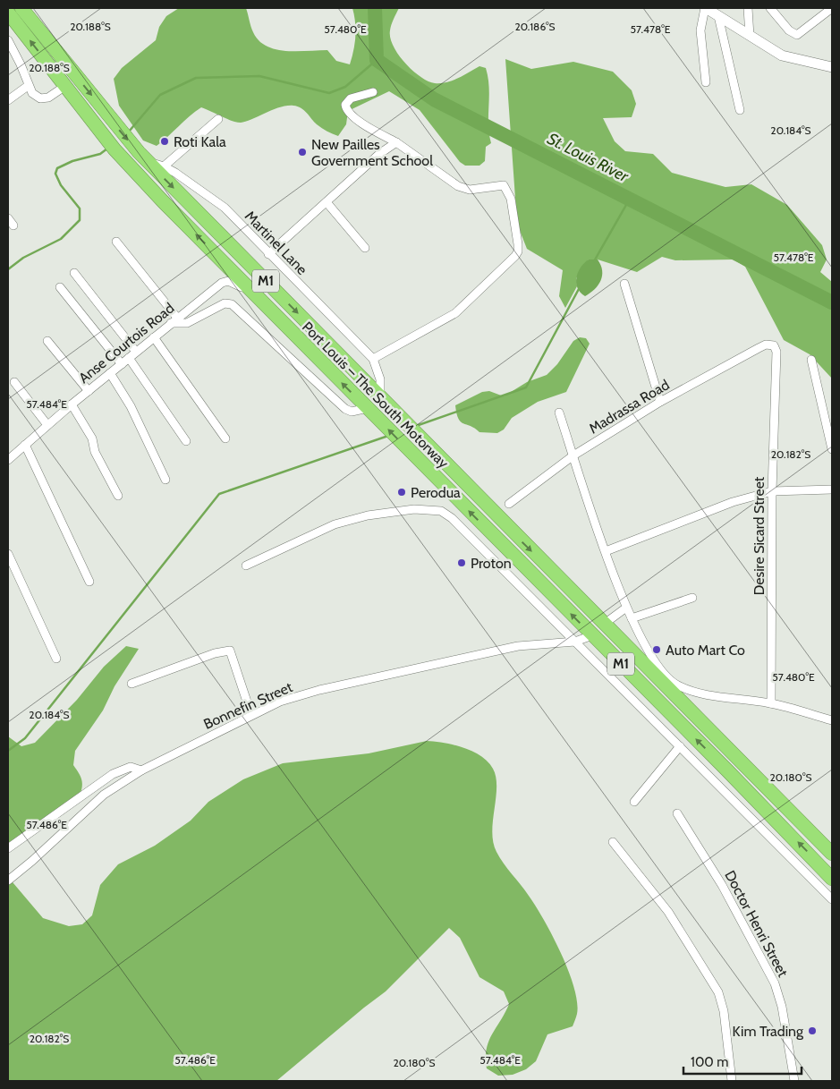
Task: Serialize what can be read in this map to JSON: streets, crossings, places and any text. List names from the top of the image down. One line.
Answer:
{"streets":{"highway":["M1","Port Louis – The South Motorway"],"street":["Martinel Lane","Anse Courtois Road","Madrassa Road","Desire Sicard Street","Bonnefin Street","Doctor Henri Street"]},"crossings":[["Martinel Lane","Port Louis – The South Motorway"],["Port Louis – The South Motorway","Bonnefin Street"],["Madrassa Road","Desire Sicard Street"]],"water":["St. Louis River"],"places":["Roti Kala","New Pailles Government School","Perodua","Proton","Auto Mart Co","Kim Trading"],"scale_bar":"100 m","coordinates":["20.188°S","20.186°S","57.480°E","57.478°E","20.184°S","57.484°E","20.182°S","20.180°S","57.486°E"]}
